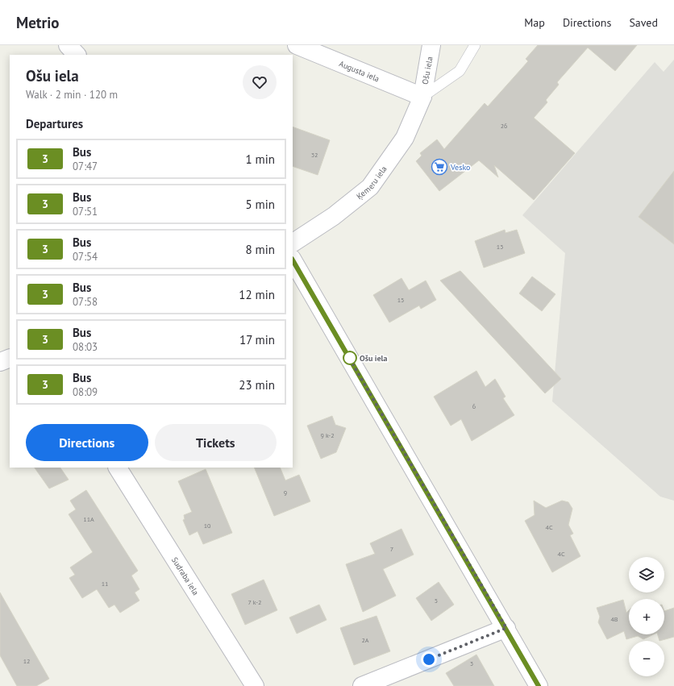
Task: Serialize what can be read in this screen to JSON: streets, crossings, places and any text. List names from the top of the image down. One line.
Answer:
{"streets":{"street":["Augusta iela","Ošu iela","Ķemeru iela","Sudraba iela"]},"crossings":[["Augusta iela","Ošu iela"],["Augusta iela","Ķemeru iela"],["Ošu iela","Ķemeru iela"]],"places":{"supermarket":["Vesko"],"other":["Ošu iela"]},"lines":["bus line 3"],"house_numbers":["26","32","13","15","6","9 k-2","9","11A","10","4C","7","4C","11","5","7 k-2","4B","2A","12","3"],"page":{"header":"Metrio","nav":["Map","Directions","Saved"],"heading":[["Ošu iela","Walk · 2 min · 120 m"],"Departures"],"list":[{"mark":"3","name":"Bus","note":"07:47","value":"1 min"},{"mark":"3","name":"Bus","note":"07:51","value":"5 min"},{"mark":"3","name":"Bus","note":"07:54","value":"8 min"},{"mark":"3","name":"Bus","note":"07:58","value":"12 min"},{"mark":"3","name":"Bus","note":"08:03","value":"17 min"},{"mark":"3","name":"Bus","note":"08:09","value":"23 min"}],"buttons":["Directions","Tickets"],"map_buttons":["+","−"]}}
